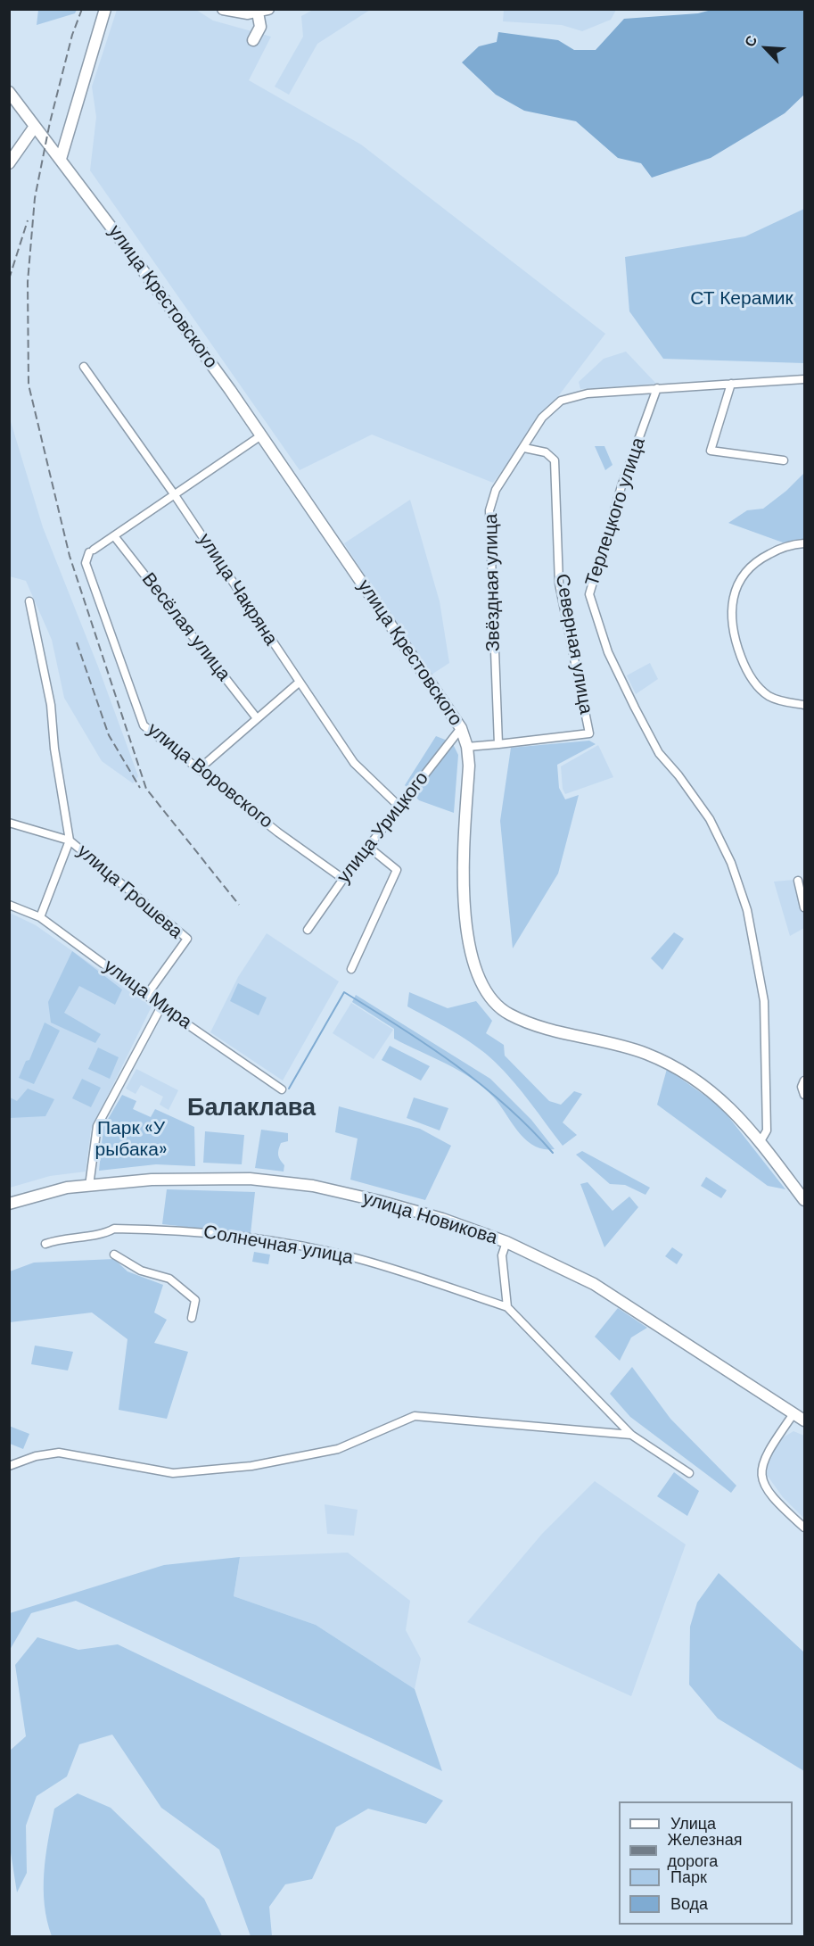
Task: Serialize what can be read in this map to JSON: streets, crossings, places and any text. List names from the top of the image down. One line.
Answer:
{"streets":{"main road":["улица Крестовского","улица Новикова"],"street":["Терлецкого улица","Звёздная улица","улица Чакряна","Весёлая улица","Северная улица","улица Воровского","улица Урицкого","улица Грошева","улица Мира","Солнечная улица"]},"crossings":[["улица Крестовского","Терлецкого улица"],["улица Крестовского","улица Урицкого"],["Терлецкого улица","Звёздная улица"],["Звёздная улица","Северная улица"],["улица Чакряна","улица Урицкого"],["Весёлая улица","улица Воровского"],["улица Воровского","улица Урицкого"],["улица Грошева","улица Мира"]],"districts":["Балаклава"],"parks":["СТ Керамик","Парк «У рыбака»"],"legend":["Улица","Железная дорога","Парк","Вода"],"north":"top left"}
